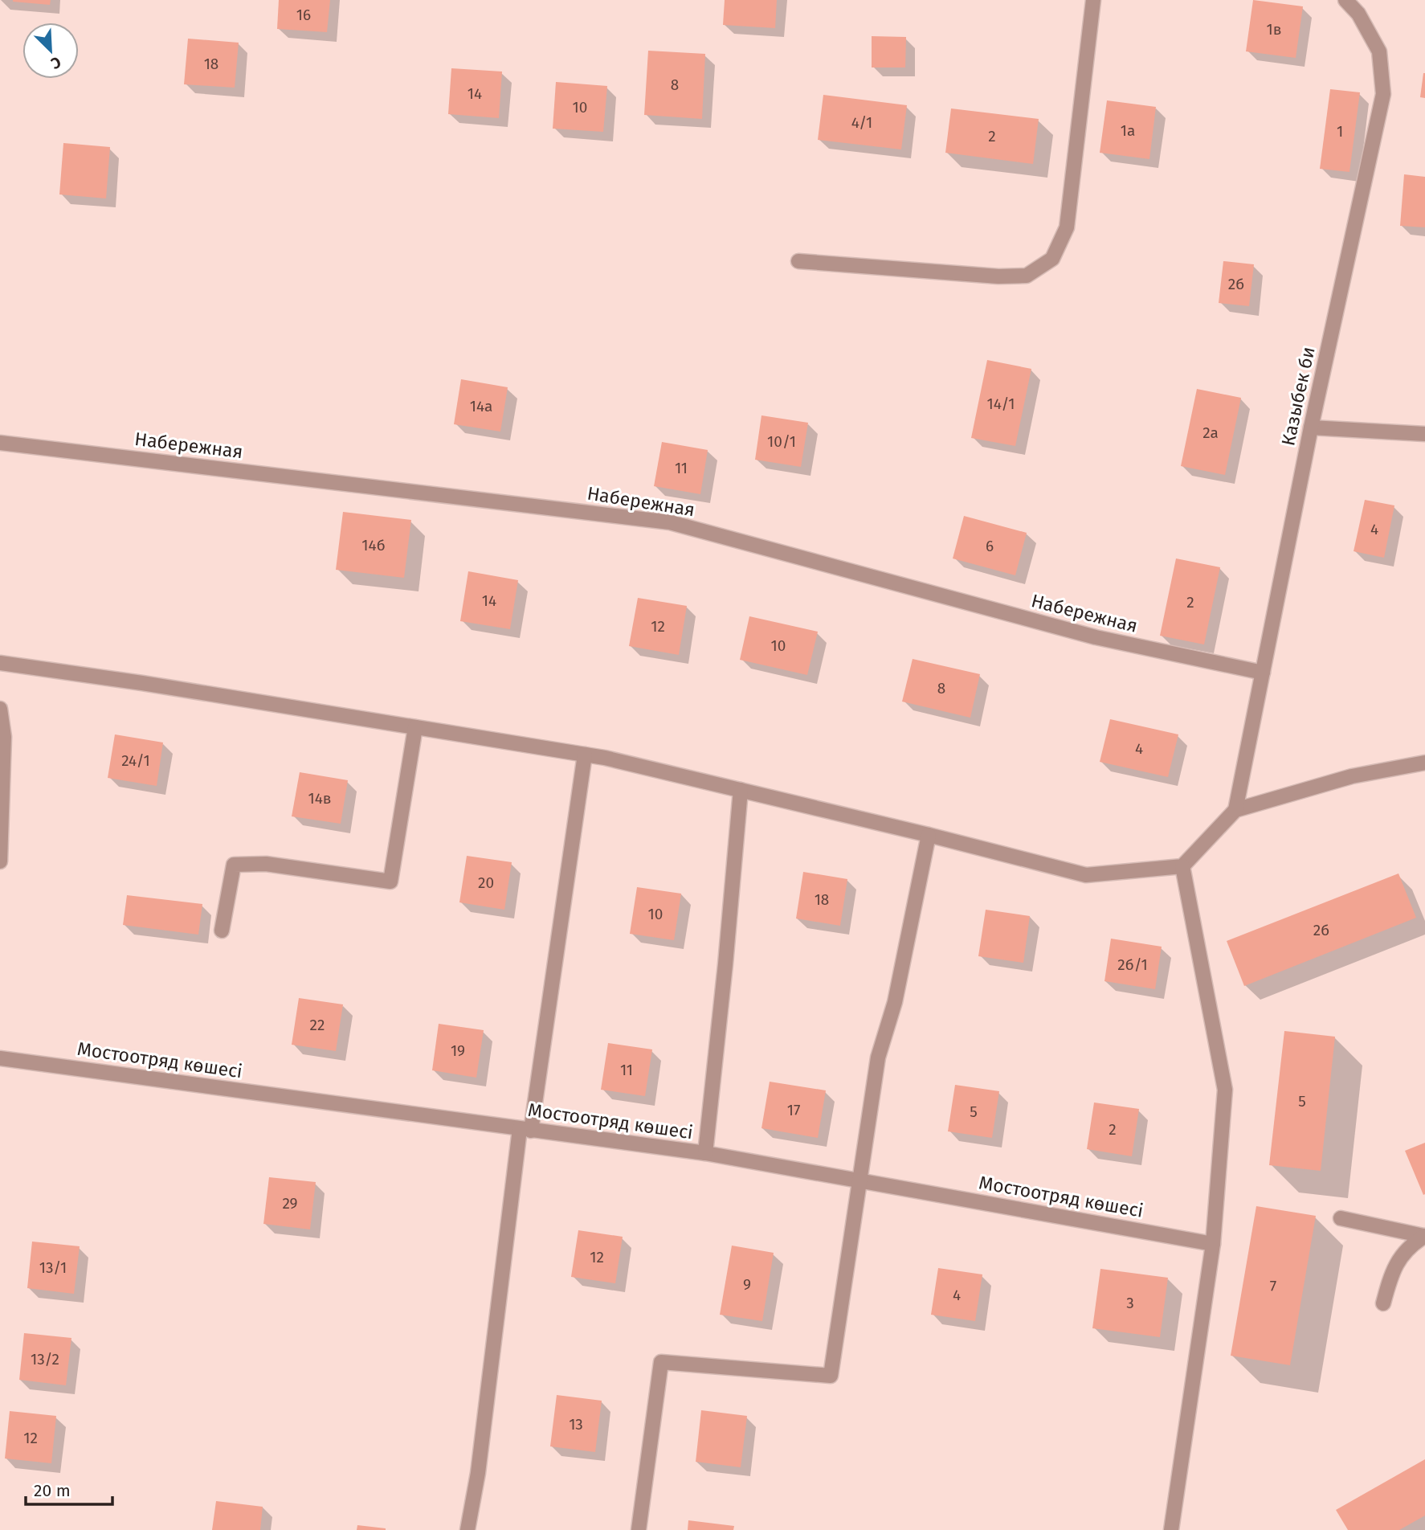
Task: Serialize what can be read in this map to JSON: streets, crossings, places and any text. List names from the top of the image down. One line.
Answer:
{"streets":{"street":["Казыбек би","Набережная","Мостоотряд көшесі"]},"crossings":[["Казыбек би","Набережная"]],"house_numbers":["16","1в","18","8","14","10","4/1","1а","1","2","2б","14/1","14а","2а","10/1","11","4","14б","6","14","2","12","10","8","4","24/1","14в","20","18","10","2б","2б/1","22","19","11","5","17","5","2","29","12","13/1","9","7","4","3","13/2","13","12"],"scale_bar":"20 m","north":"bottom right"}
